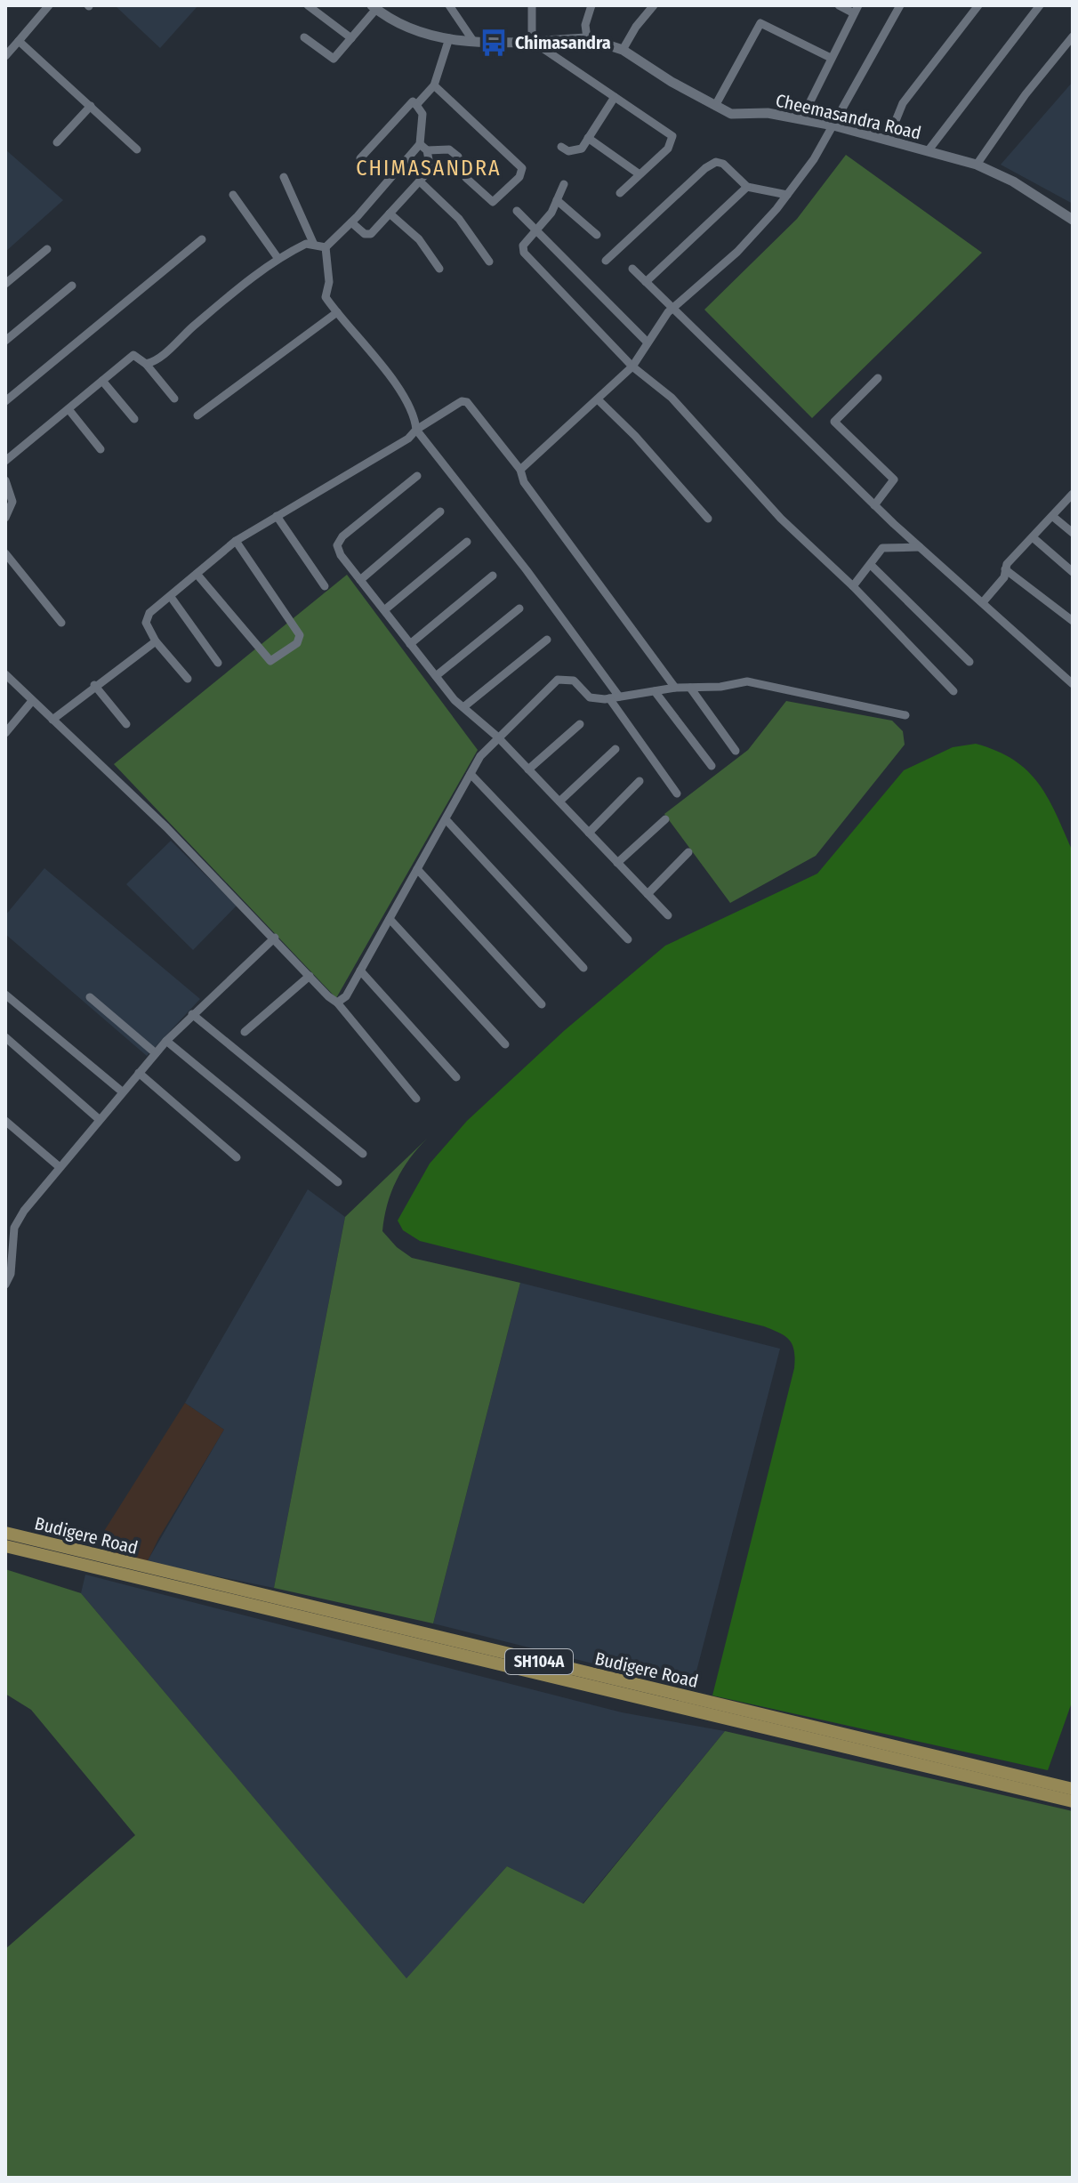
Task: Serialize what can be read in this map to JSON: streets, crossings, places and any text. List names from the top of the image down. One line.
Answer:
{"streets":{"main road":["Budigere Road","SH104A"],"street":["Cheemasandra Road"]},"districts":["CHIMASANDRA"],"places":{"bus stop":["Chimasandra"]}}
